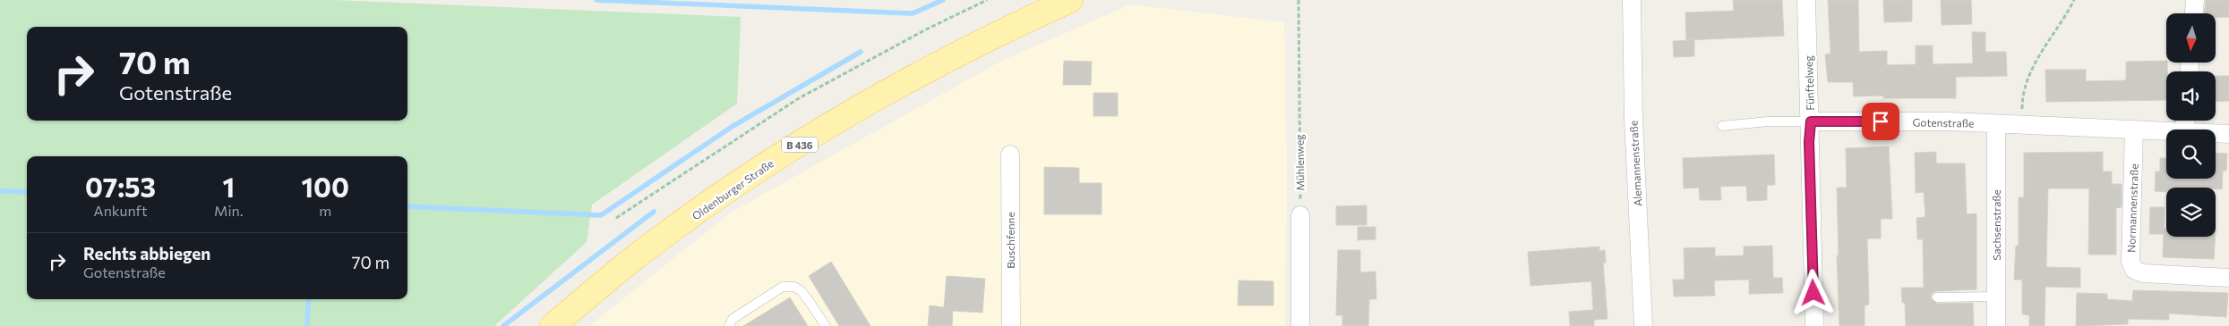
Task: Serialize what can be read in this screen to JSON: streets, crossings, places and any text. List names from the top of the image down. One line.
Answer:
{"streets":{"main road":["B 436","Oldenburger Straße"],"street":["Fünftelweg","Gotenstraße","Alemannenstraße","Normannenstraße","Sachsenstraße","Buschfenne"],"path":["Mühlenweg"]},"crossings":[["Fünftelweg","Gotenstraße"],["Gotenstraße","Normannenstraße"],["Gotenstraße","Sachsenstraße"]],"north":"bottom","page":{"turn":["70 m","Gotenstraße"],"eta":["07:53","Ankunft","1","Min.","100","m"],"list":[{"name":"Rechts abbiegen","note":"Gotenstraße","value":"70 m"}]}}
